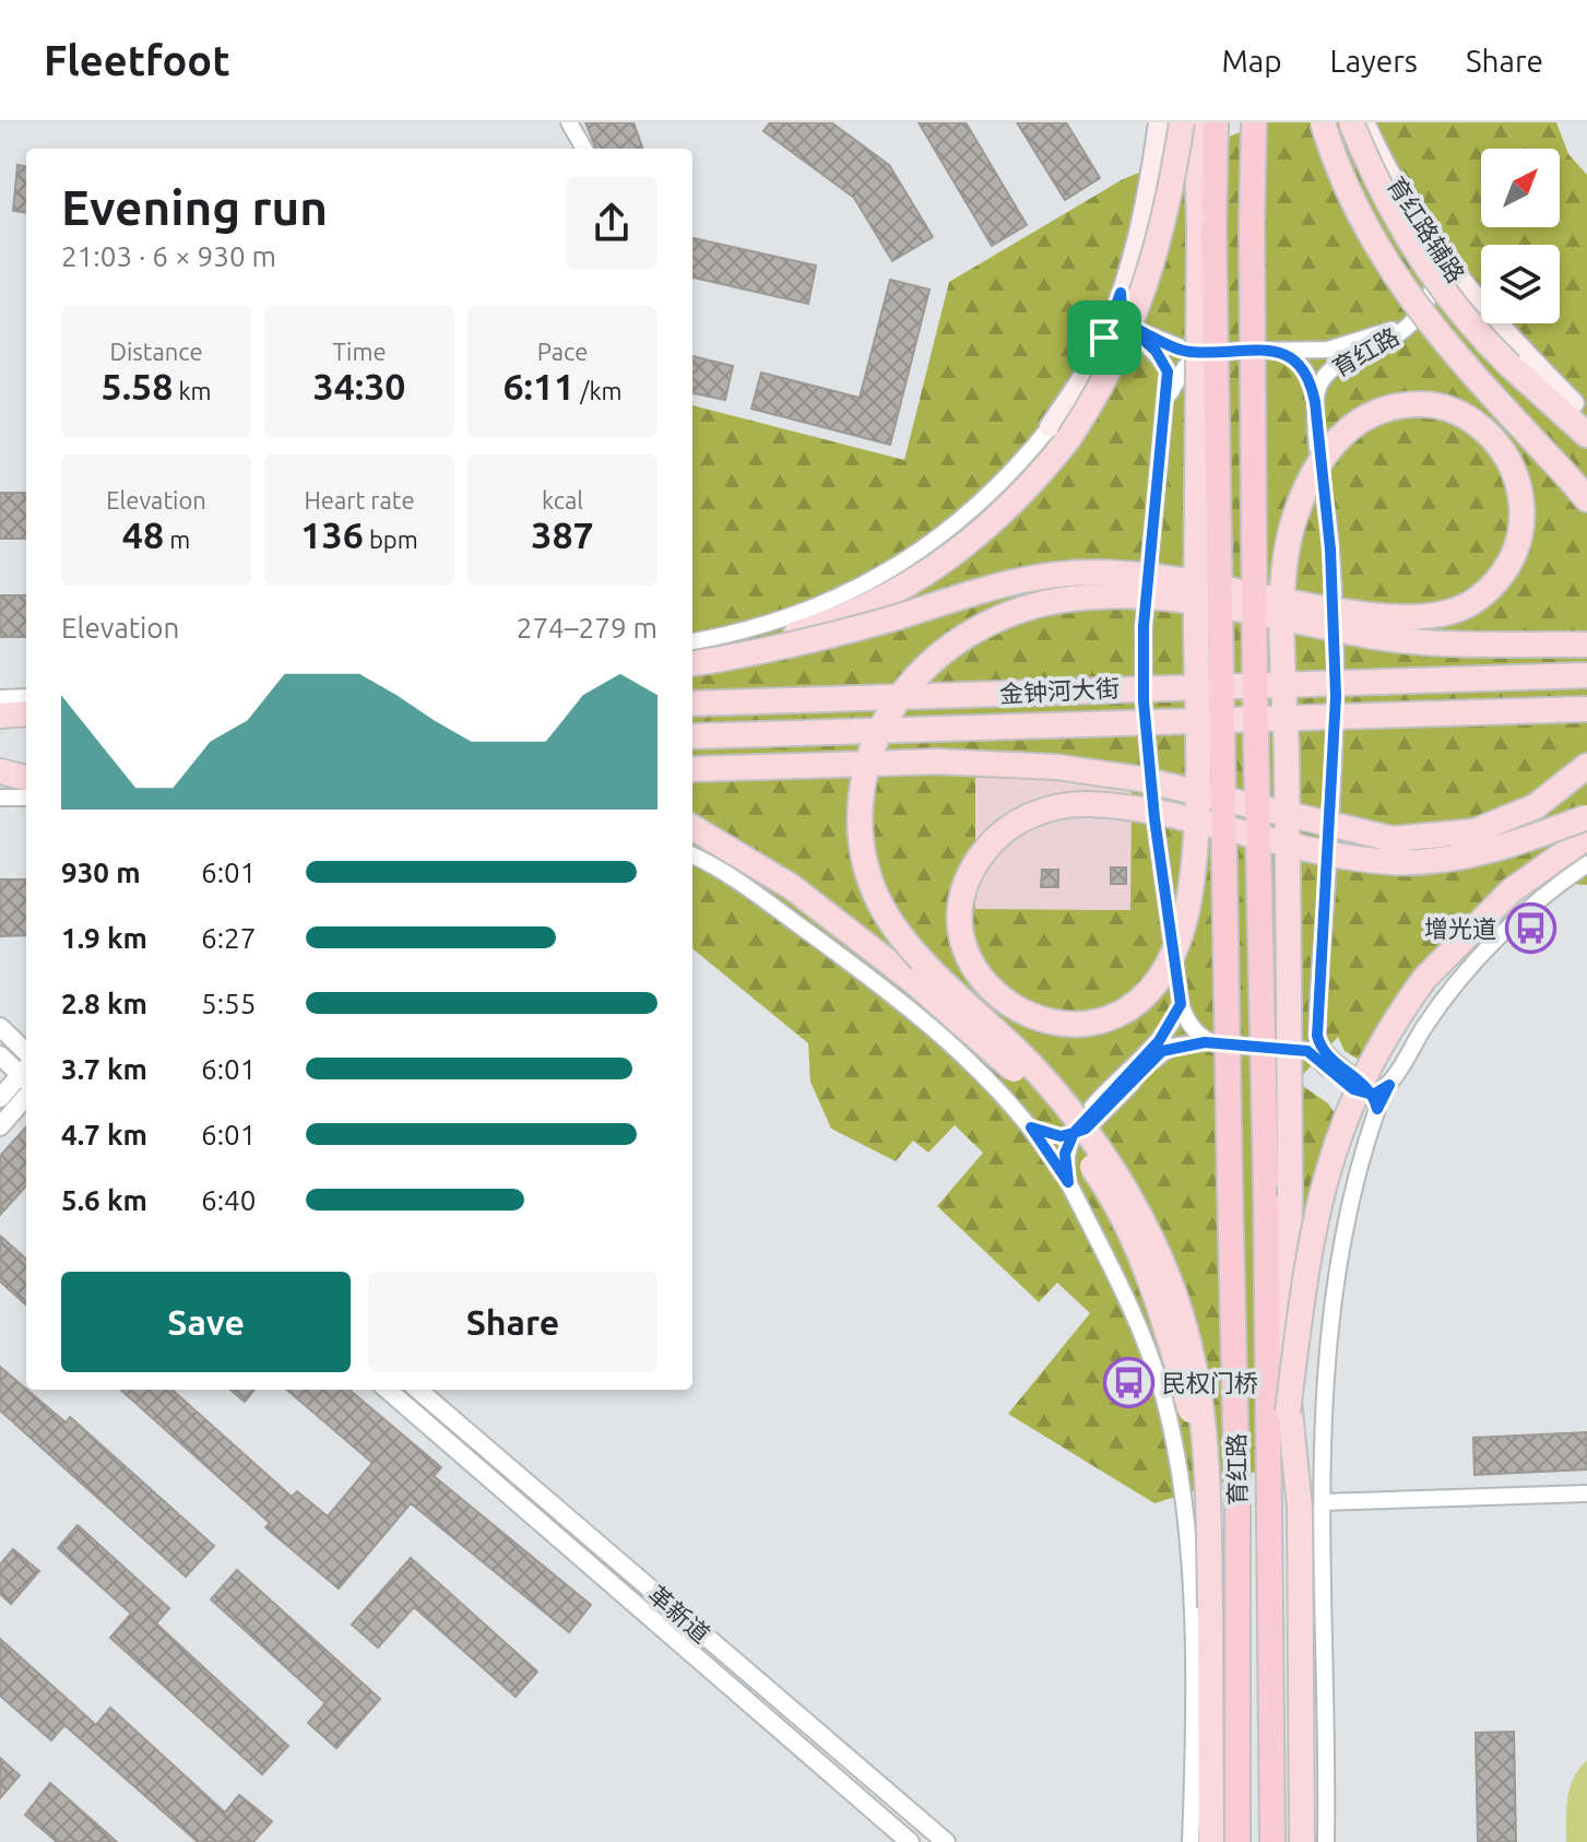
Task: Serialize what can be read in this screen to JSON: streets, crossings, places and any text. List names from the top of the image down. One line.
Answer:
{"streets":{"highway":["育红路"],"main road":["育红路辅路","金钟河大街"],"street":["革新道"]},"crossings":[["育红路辅路","育红路"]],"places":{"bus stop":["增光道","民权门桥"]},"north":"top right","page":{"header":"Fleetfoot","nav":["Map","Layers","Share"],"heading":["Evening run","21:03 · 6 × 930 m"],"stats":[["Distance","5.58 km"],["Time","34:30"],["Pace","6:11 /km"],["Elevation","48 m"],["Heart rate","136 bpm"],["kcal","387"]],"chart":["Elevation","274–279 m"],"list":[{"name":"930 m","note":"6:01"},{"name":"1.9 km","note":"6:27"},{"name":"2.8 km","note":"5:55"},{"name":"3.7 km","note":"6:01"},{"name":"4.7 km","note":"6:01"},{"name":"5.6 km","note":"6:40"}],"buttons":["Save","Share"]}}
